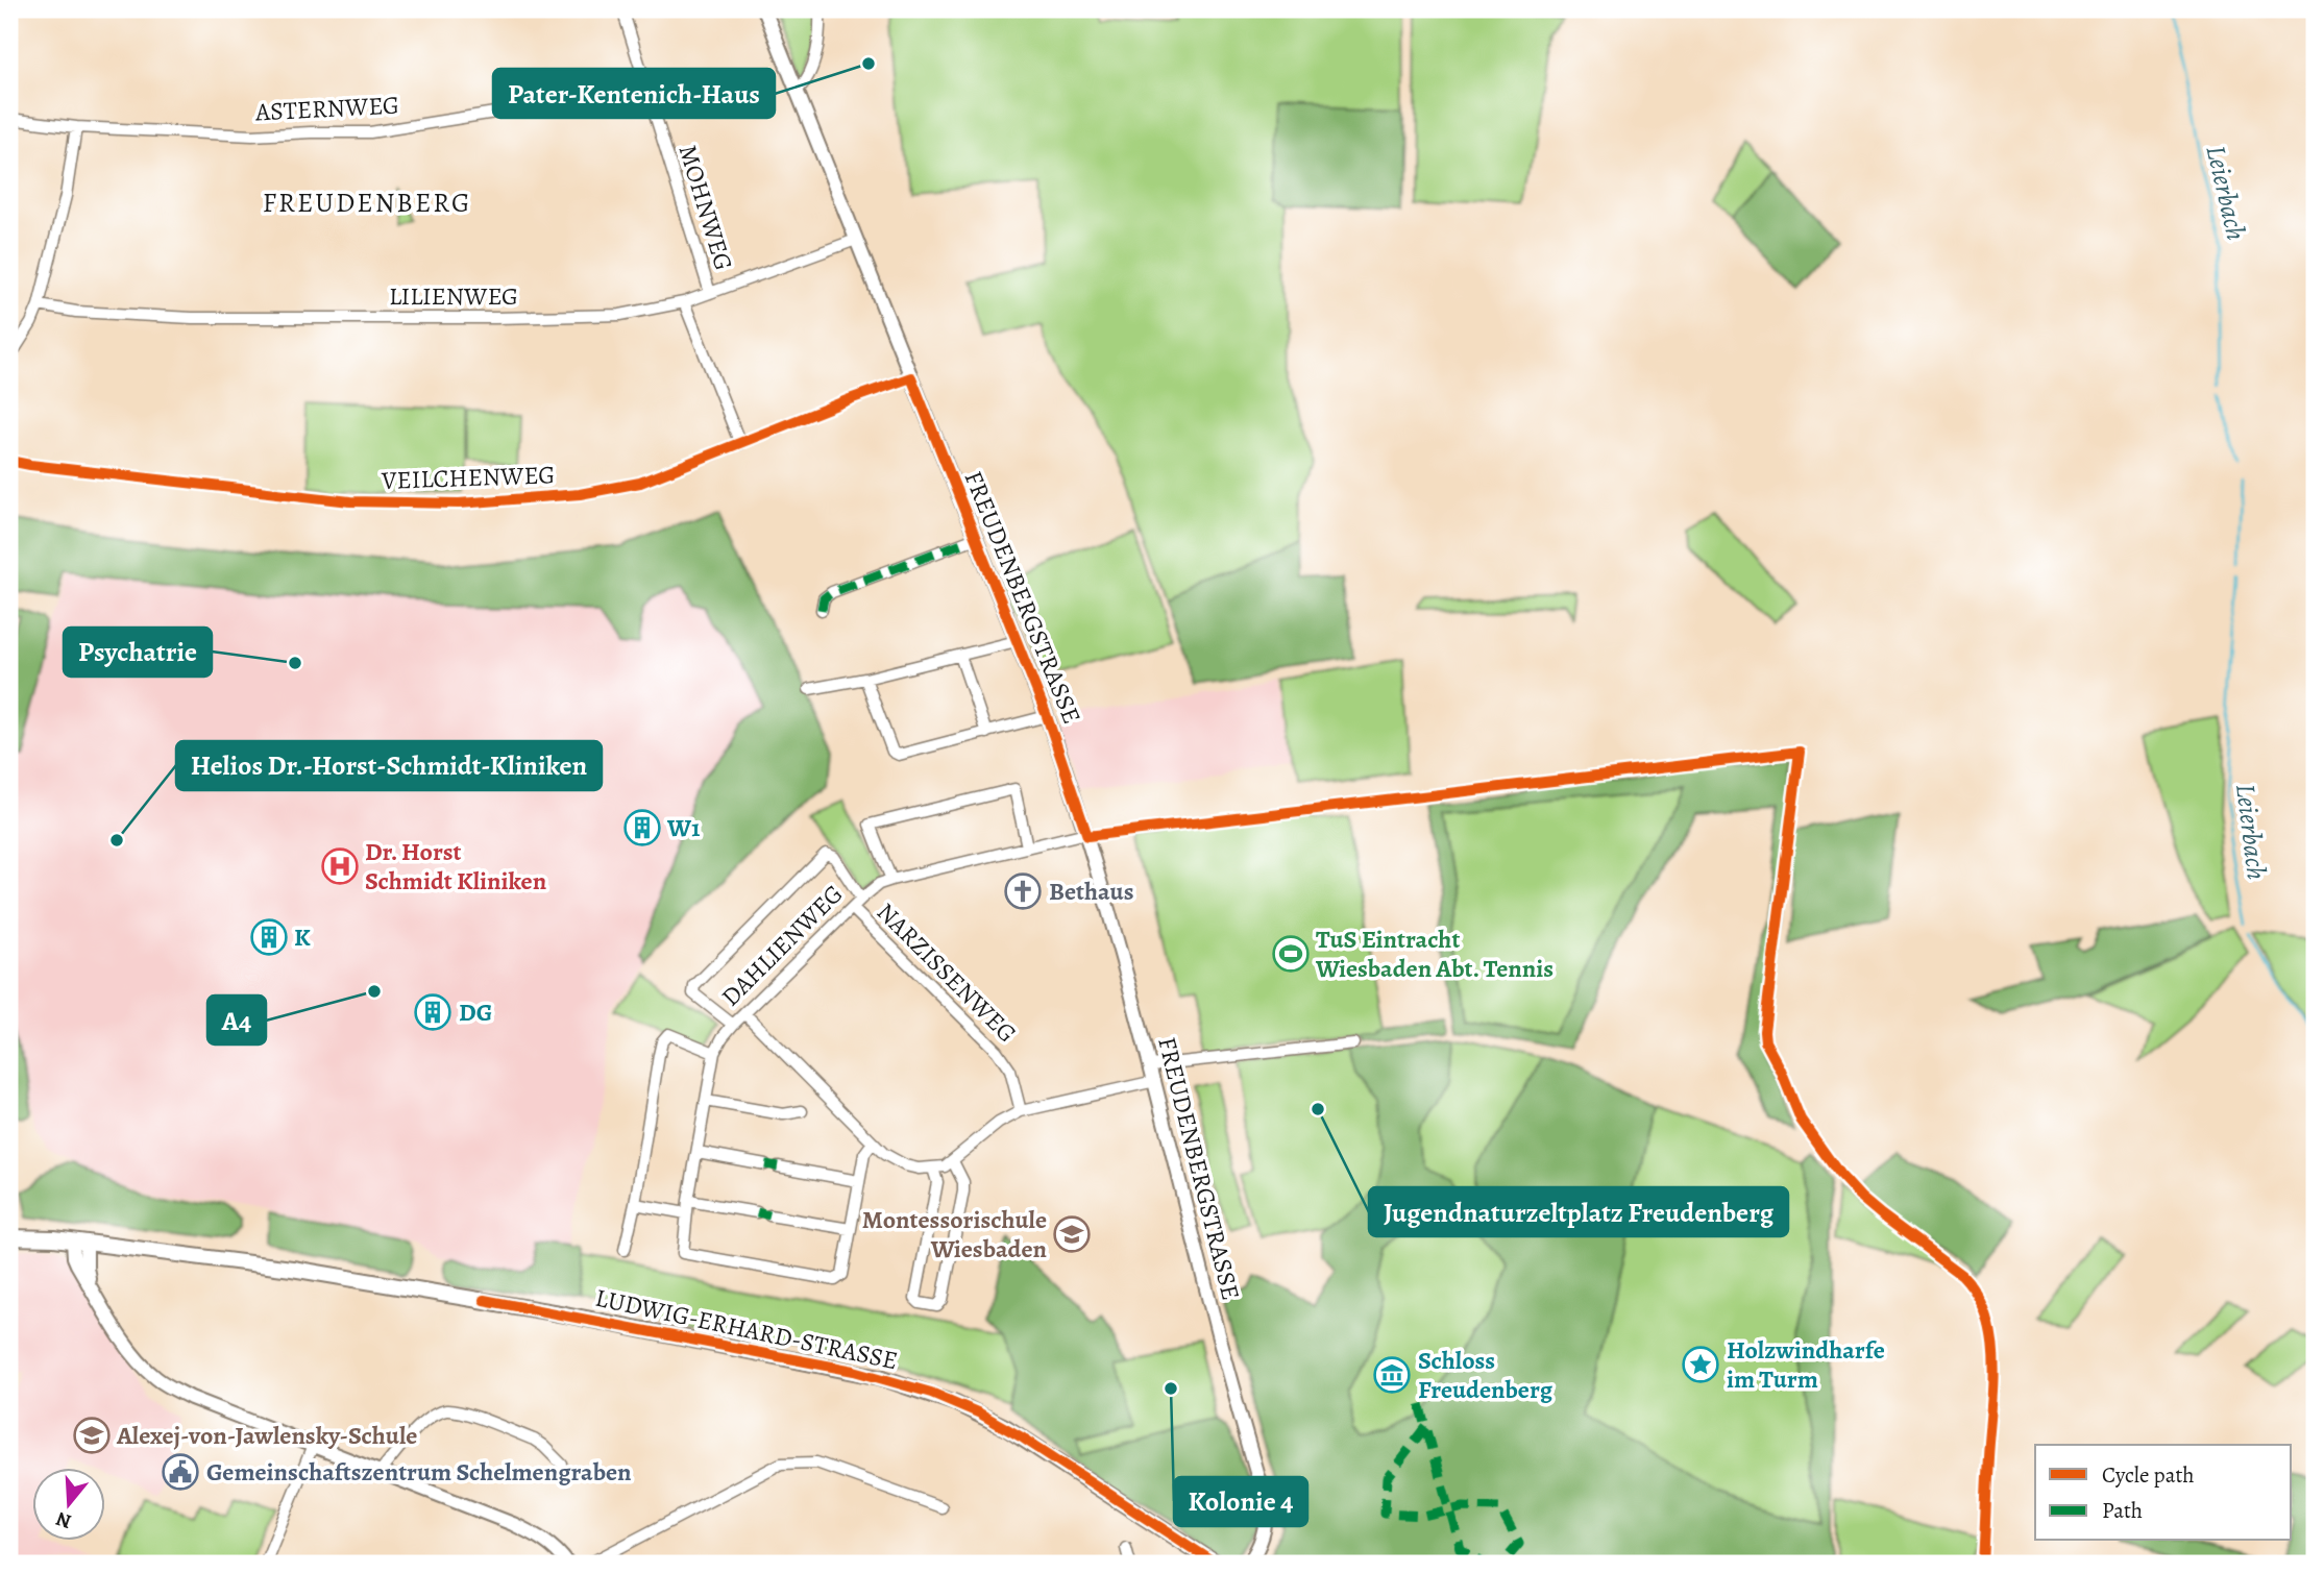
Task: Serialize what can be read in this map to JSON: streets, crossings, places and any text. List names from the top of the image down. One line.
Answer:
{"streets":{"main road":["LUDWIG-ERHARD-STRASSE"],"street":["ASTERNWEG","MOHNWEG","LILIENWEG","VEILCHENWEG","FREUDENBERGSTRASSE","DAHLIENWEG","NARZISSENWEG"]},"crossings":[["ASTERNWEG","MOHNWEG"],["MOHNWEG","LILIENWEG"],["LILIENWEG","FREUDENBERGSTRASSE"],["VEILCHENWEG","FREUDENBERGSTRASSE"],["FREUDENBERGSTRASSE","DAHLIENWEG"],["DAHLIENWEG","NARZISSENWEG"]],"districts":["FREUDENBERG"],"water":["Leierbach"],"places":{"other":["Pater-Kentenich-Haus","Psychatrie","Helios Dr.-Horst-Schmidt-Kliniken","A4","Jugendnaturzeltplatz Freudenberg","Kolonie 4"],"building":["W1","K","DG"],"hospital":["Dr. Horst Schmidt Kliniken"],"church":["Bethaus"],"sports":["TuS Eintracht Wiesbaden Abt. Tennis"],"school or university":["Montessorischule Wiesbaden","Alexej-von-Jawlensky-Schule"],"place":["Holzwindharfe im Turm"],"museum":["Schloss Freudenberg"],"public building":["Gemeinschaftszentrum Schelmengraben"]},"legend":["Cycle path","Path"],"north":"bottom"}
